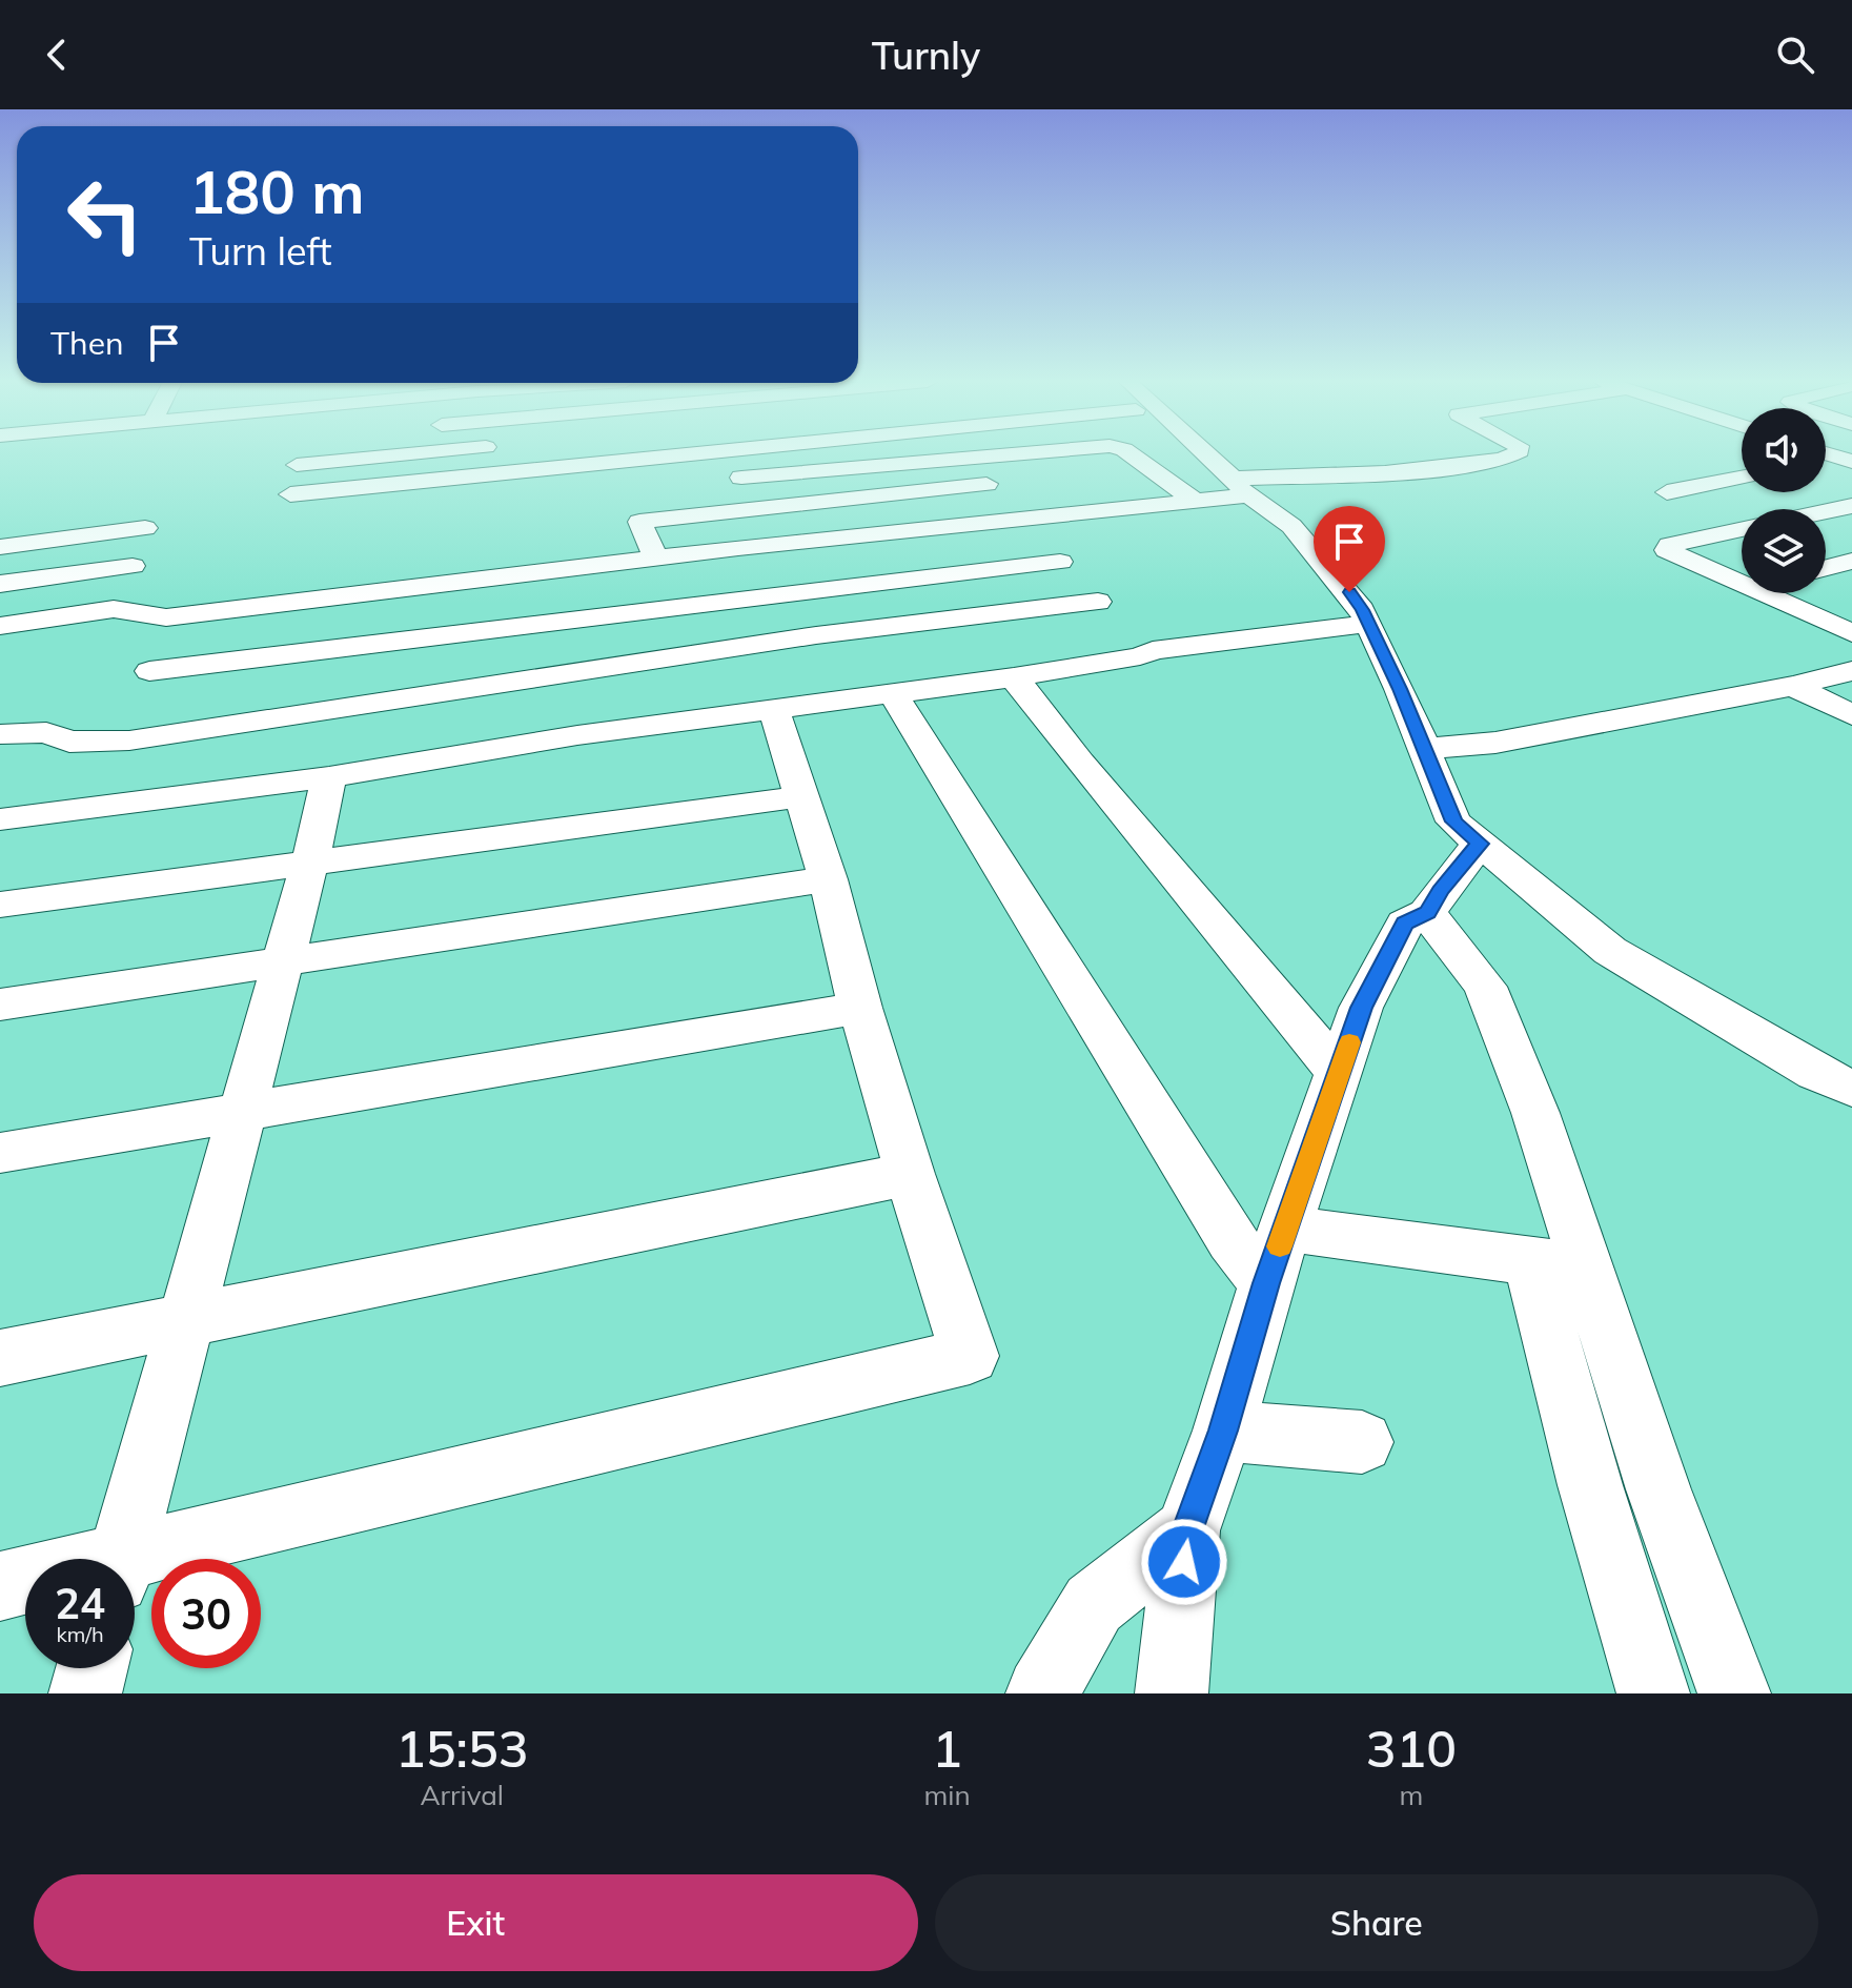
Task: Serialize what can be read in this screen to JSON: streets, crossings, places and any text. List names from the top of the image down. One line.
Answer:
{"page":{"header":"Turnly","turn":["180 m","Turn left"],"then":"Then","speed":"24 km/h","limit":"30","eta":["15:53","Arrival","1","min","310","m"],"buttons":["Exit","Share"]}}
